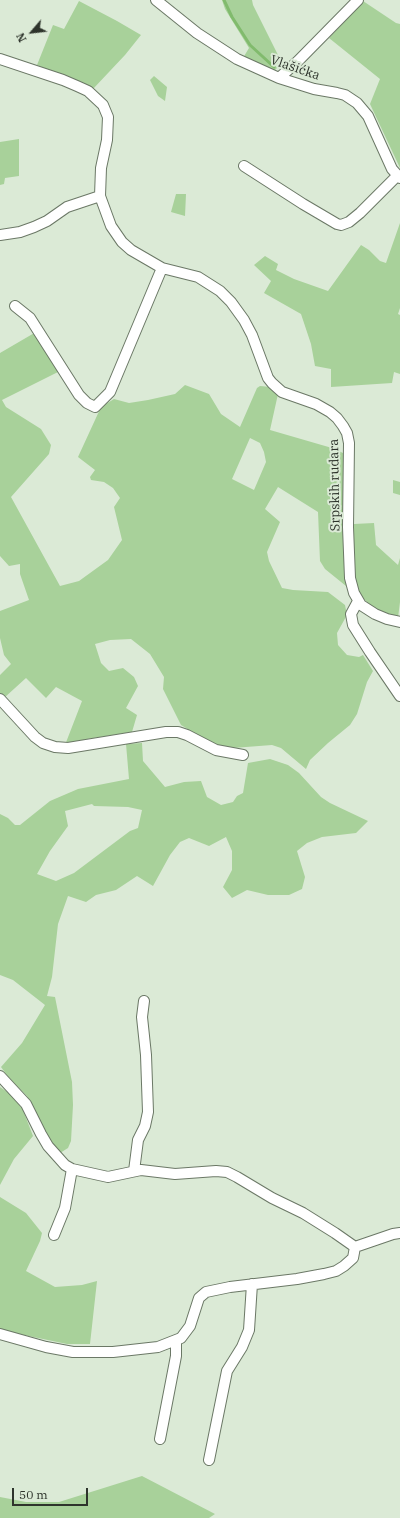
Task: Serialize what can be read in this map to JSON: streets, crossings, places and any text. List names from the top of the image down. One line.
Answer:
{"streets":{"street":["Vlašićka","Srpskih rudara"]},"scale_bar":"50 m","north":"bottom left"}
